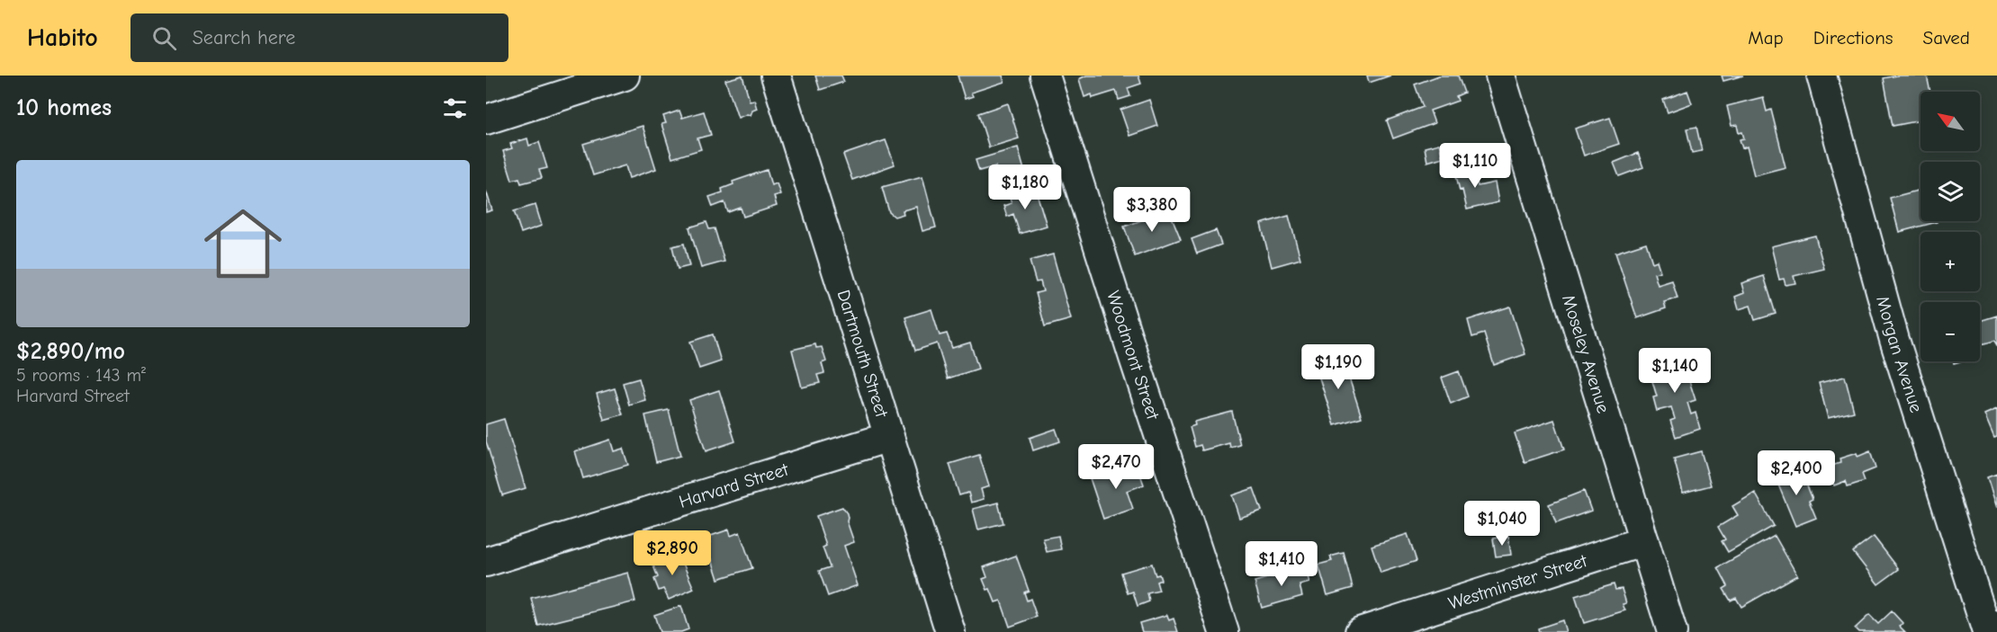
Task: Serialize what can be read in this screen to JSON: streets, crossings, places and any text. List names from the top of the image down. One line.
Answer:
{"streets":{"street":["Moseley Avenue","Dartmouth Street","Woodmont Street","Morgan Avenue","Harvard Street","Westminster Street"]},"crossings":[["Moseley Avenue","Westminster Street"],["Dartmouth Street","Harvard Street"]],"north":"top left","page":{"header":"Habito","search":"Search here","nav":["Map","Directions","Saved"],"heading":"10 homes","map_buttons":["+","−"],"list":[{"name":"$2,890/mo","note":"5 rooms · 143 m² · Harvard Street"}],"price":["$1,110","$1,180","$3,380","$1,190","$1,140","$2,470","$2,400","$1,040","$2,890","$1,410"]}}
